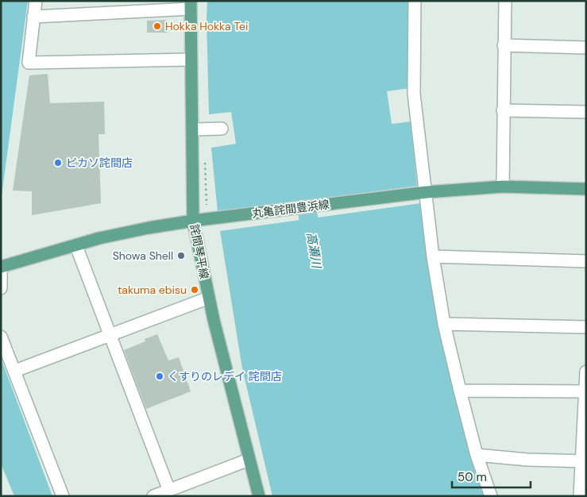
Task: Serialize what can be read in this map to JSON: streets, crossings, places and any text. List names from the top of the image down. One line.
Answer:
{"streets":{"main road":["丸亀詫間豊浜線","詫間琴平線"]},"crossings":[["丸亀詫間豊浜線","詫間琴平線"]],"water":["高瀬川"],"places":["Hokka Hokka Tei","ピカソ詫間店","Showa Shell","takuma ebisu","くすりのレデイ 詫間店"],"scale_bar":"50 m"}
